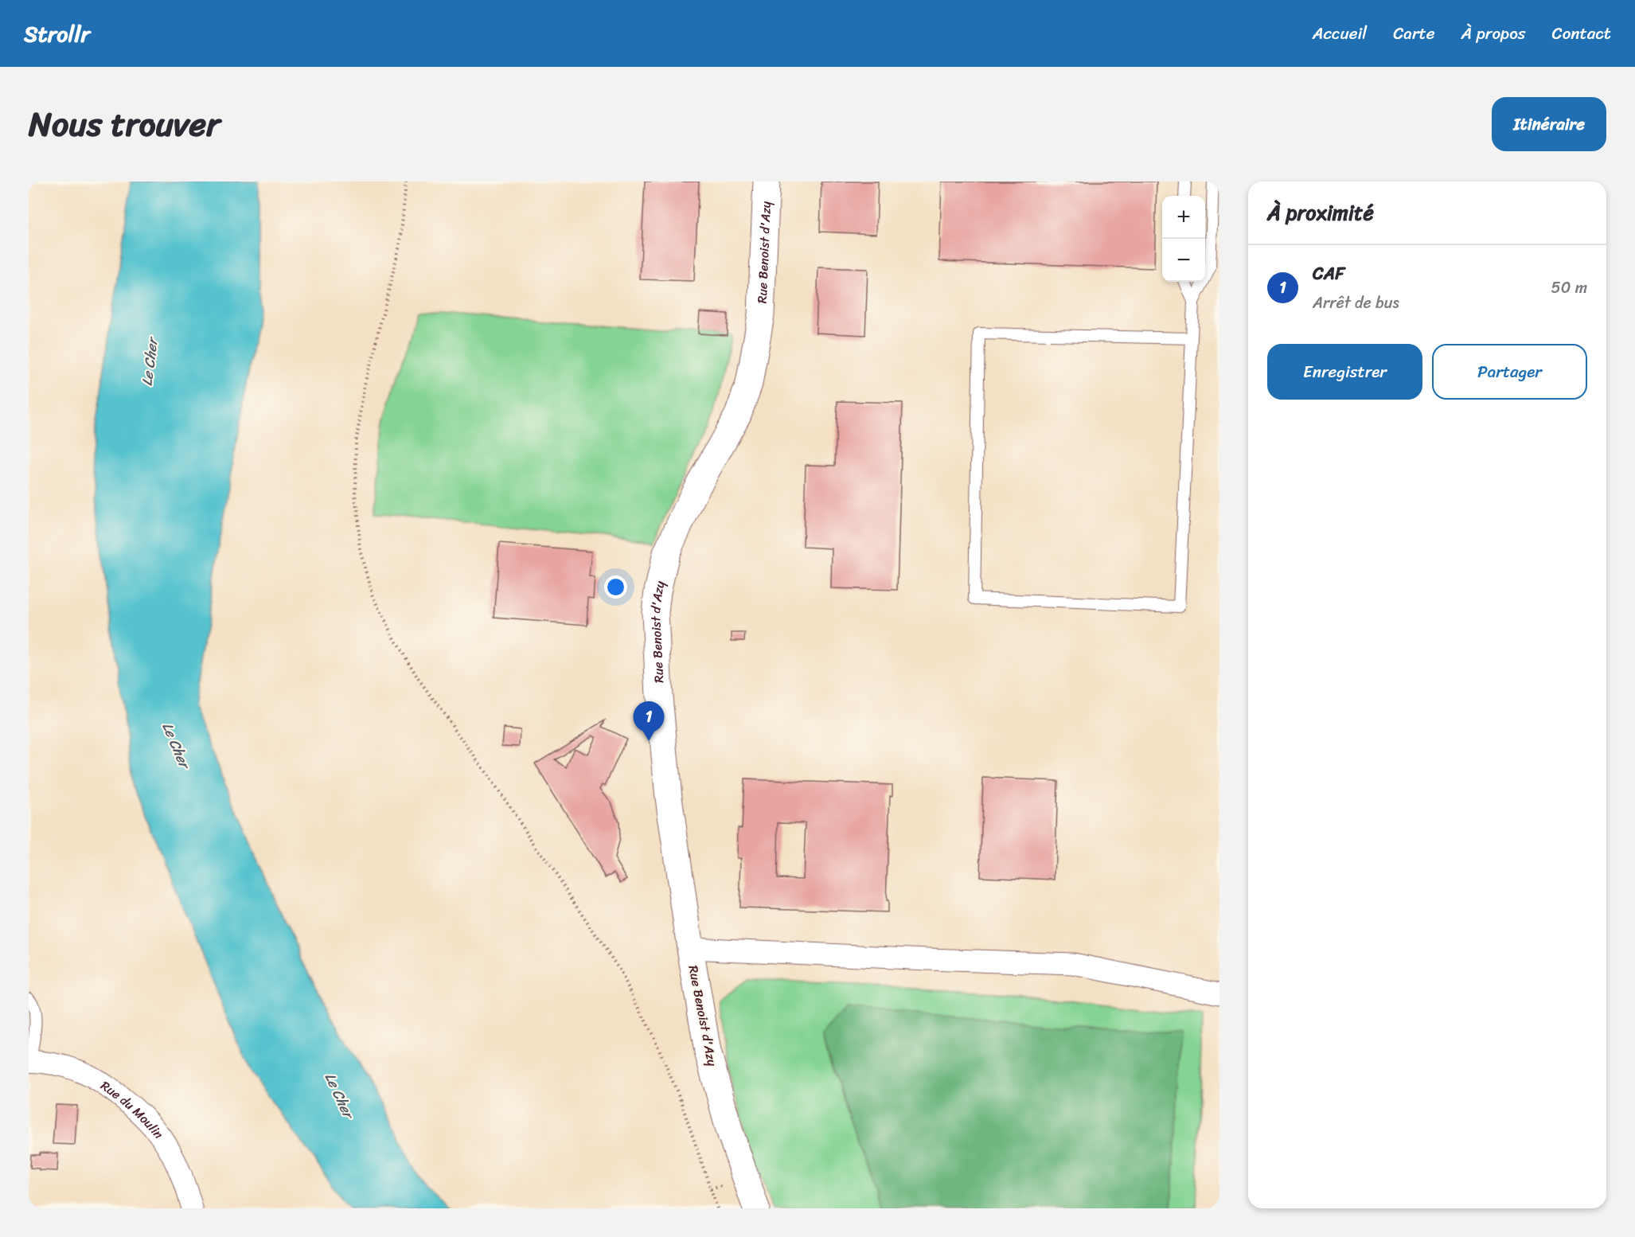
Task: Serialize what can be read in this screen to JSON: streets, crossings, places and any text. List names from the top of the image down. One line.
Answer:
{"streets":{"street":["Rue Benoist d'Azy","Rue du Moulin"]},"water":["Le Cher"],"page":{"header":"Strollr","nav":["Accueil","Carte","À propos","Contact"],"title":"Nous trouver","buttons":["Itinéraire",["Enregistrer","Partager"]],"heading":"À proximité","map_buttons":["+","−"],"list":[{"mark":"1","name":"CAF","note":"Arrêt de bus","value":"50 m"}],"pins":"1"}}
